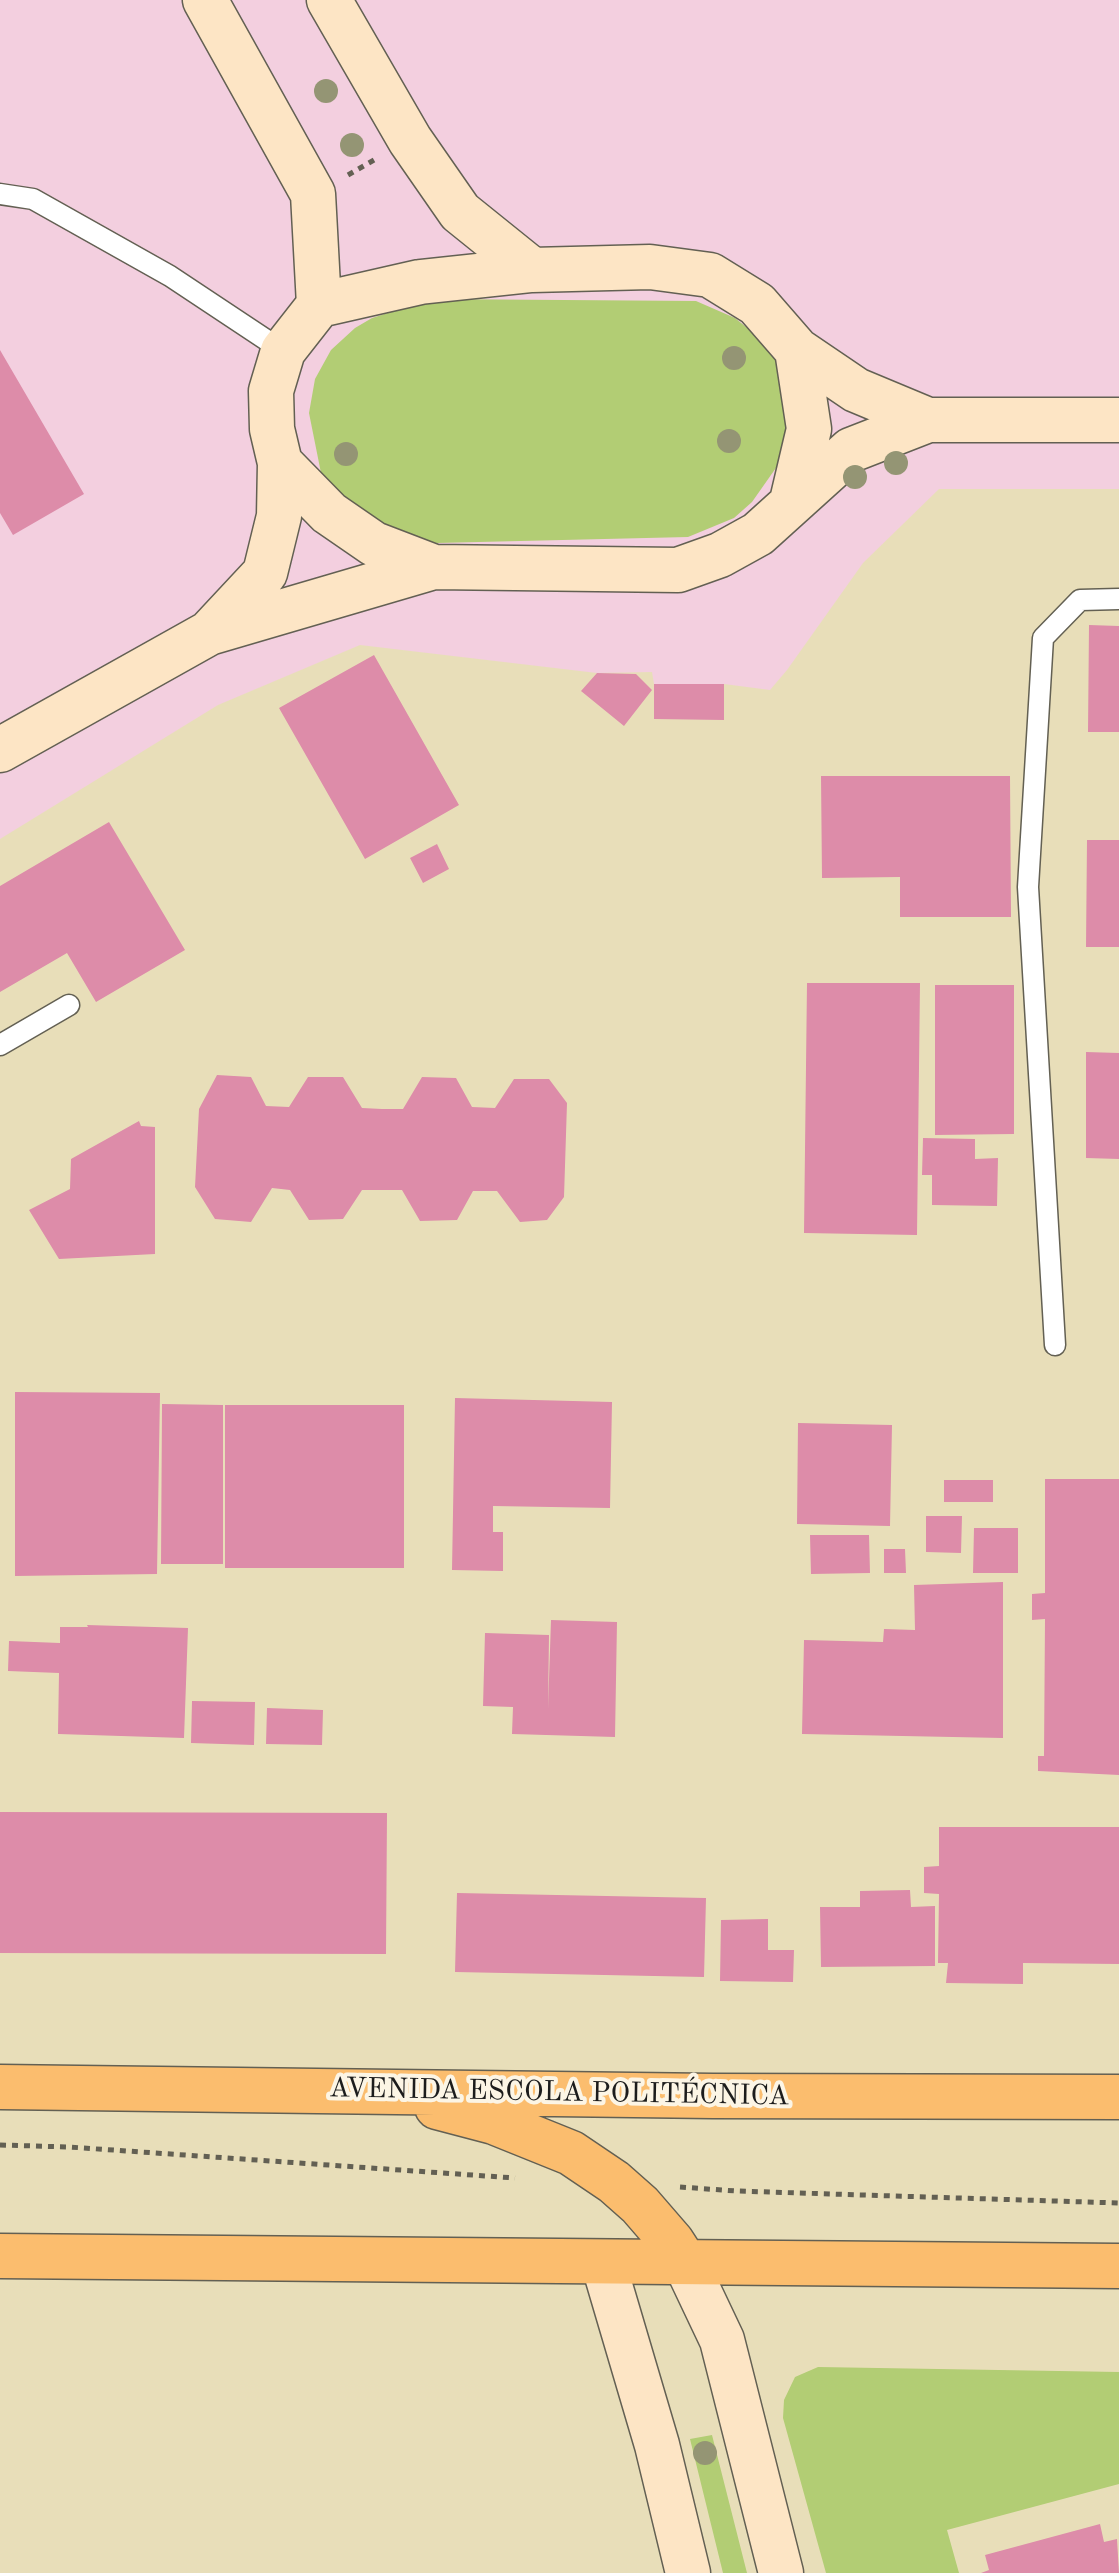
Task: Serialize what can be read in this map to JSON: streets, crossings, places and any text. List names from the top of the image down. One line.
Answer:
{"streets":{"highway":["AVENIDA ESCOLA POLITÉCNICA"]}}
